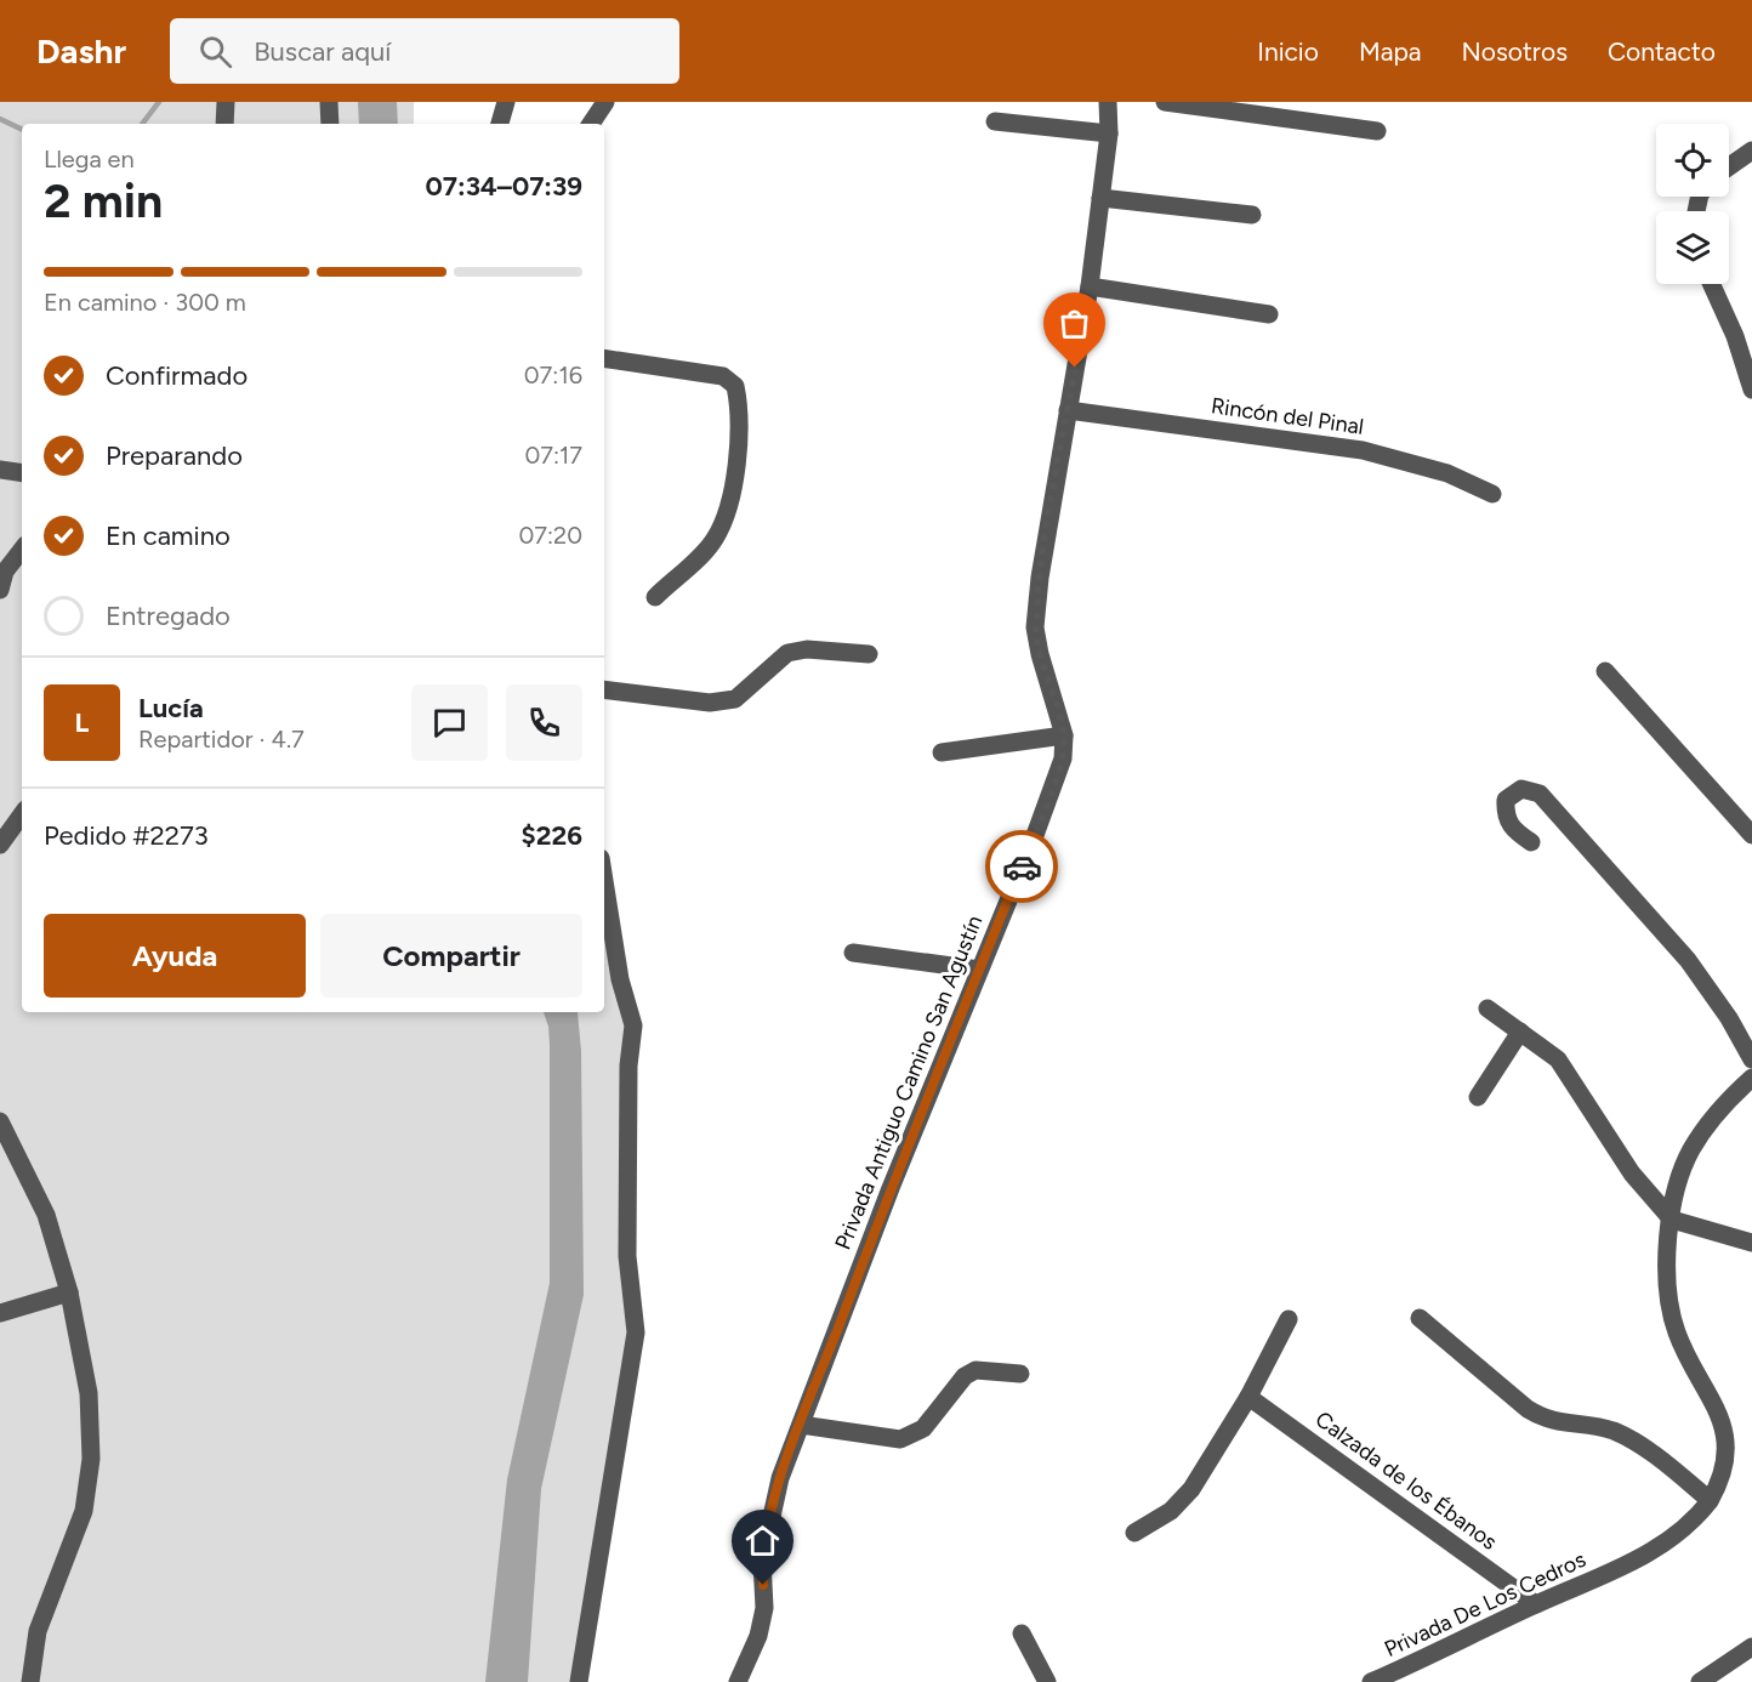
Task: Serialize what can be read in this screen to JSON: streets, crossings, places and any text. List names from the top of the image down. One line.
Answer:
{"streets":{"street":["Rincón del Pinal","Privada Antiguo Camino San Agustín","Calzada de los Ébanos","Privada De Los Cedros"]},"crossings":[["Rincón del Pinal","Privada Antiguo Camino San Agustín"],["Calzada de los Ébanos","Privada De Los Cedros"]],"page":{"header":"Dashr","search":"Buscar aquí","nav":["Inicio","Mapa","Nosotros","Contacto"],"heading":["2 min","Llega en","07:34–07:39"],"panel":["Lucía","Repartidor · 4.7","Pedido #2273","$226"],"bar":"En camino · 300 m","list":[["Confirmado","07:16"],["Preparando","07:17"],["En camino","07:20"],"Entregado"],"round":"L","buttons":["Ayuda","Compartir"]}}
